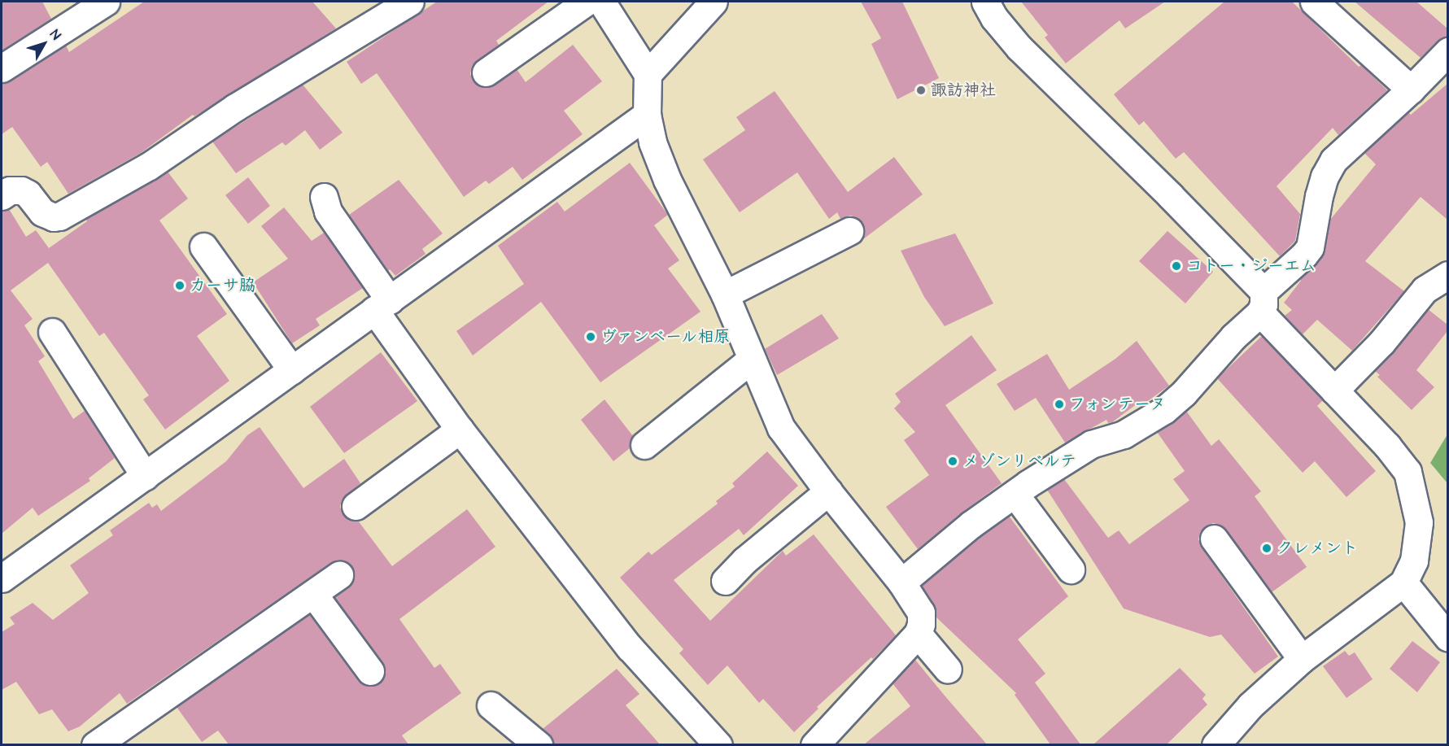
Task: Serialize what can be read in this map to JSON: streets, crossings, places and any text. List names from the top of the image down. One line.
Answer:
{"places":["諏訪神社","コトー・ジーエム","カーサ脇","ヴァンベール相原","フォンテーヌ","メゾンリベルテ","クレメント"],"north":"top right"}
